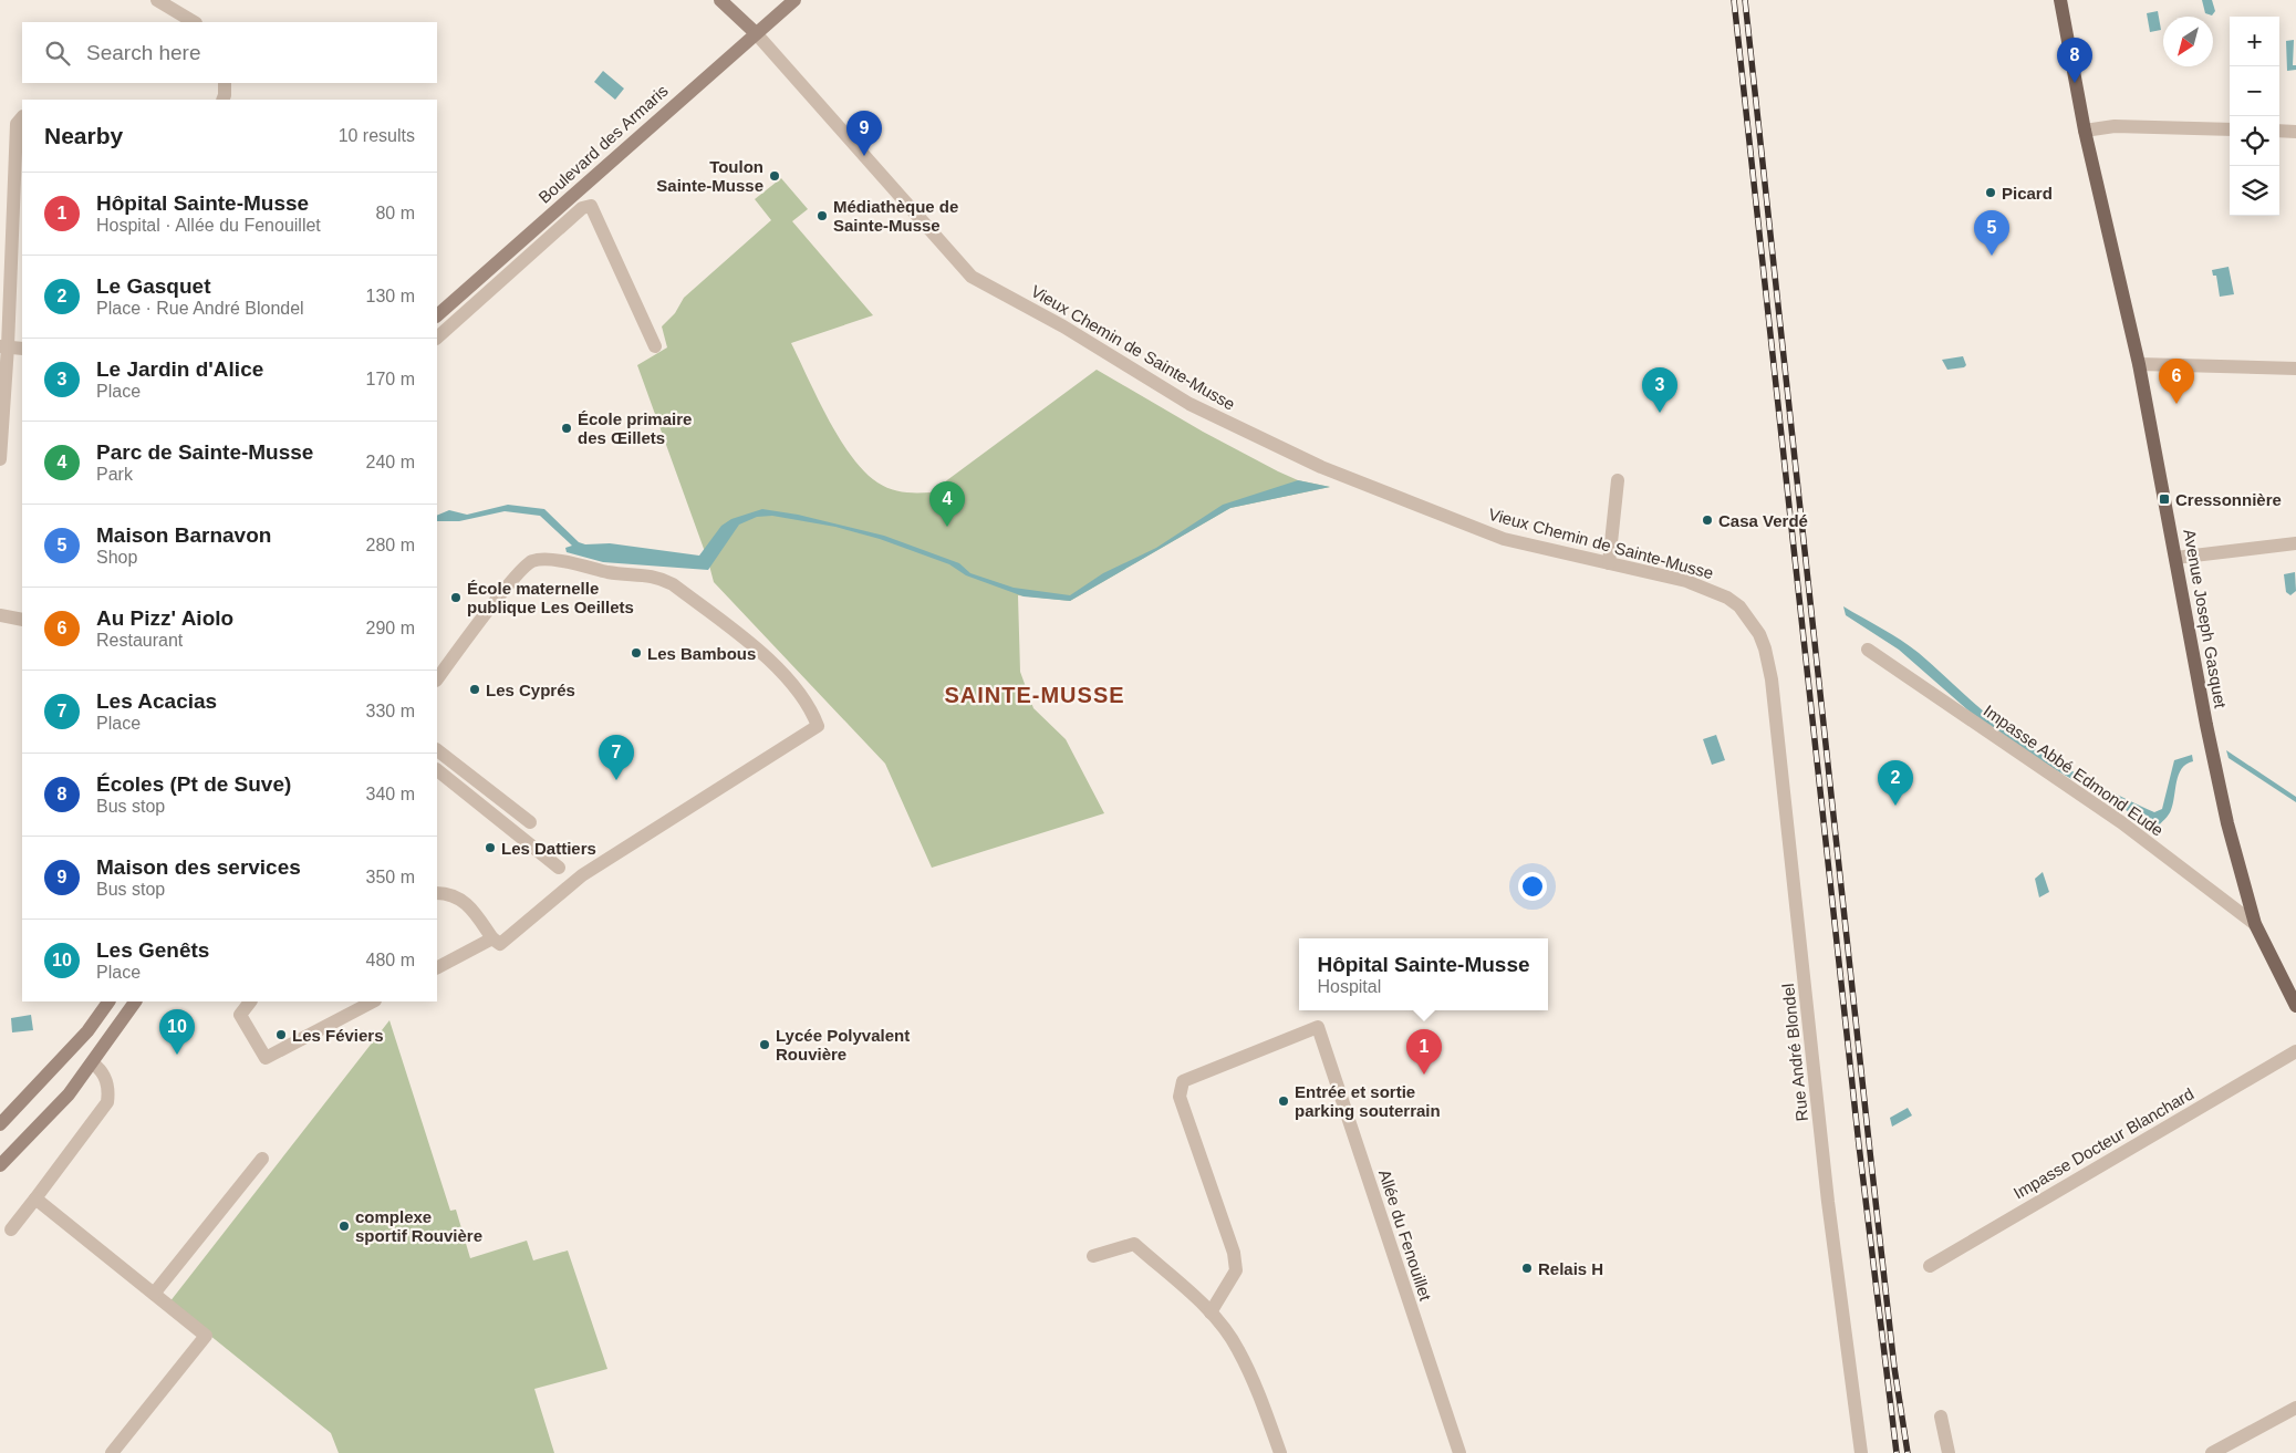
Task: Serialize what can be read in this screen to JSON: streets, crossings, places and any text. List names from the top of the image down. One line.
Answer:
{"streets":{"main road":["Boulevard des Armaris","Vieux Chemin de Sainte-Musse","Avenue Joseph Gasquet"],"street":["Impasse Abbé Edmond Eude","Rue André Blondel","Impasse Docteur Blanchard","Allée du Fenouillet"]},"crossings":[["Boulevard des Armaris","Vieux Chemin de Sainte-Musse"],["Vieux Chemin de Sainte-Musse","Rue André Blondel"],["Avenue Joseph Gasquet","Impasse Abbé Edmond Eude"]],"districts":["SAINTE-MUSSE"],"places":{"other":["Toulon Sainte-Musse","Picard","Médiathèque de Sainte-Musse","École primaire des Œillets","Casa Verdé","École maternelle publique Les Oeillets","Les Bambous","Les Cyprés","Les Dattiers","Les Féviers","Lycée Polyvalent Rouvière","Entrée et sortie parking souterrain","complexe sportif Rouvière","Relais H"],"transit":["Cressonnière"]},"north":"bottom left","page":{"map_buttons":["+","−"],"search":"Search here","pins":["8","9","5","6","3","4","7","2","10","1"],"heading":["Nearby","10 results"],"list":[{"mark":"1","name":"Hôpital Sainte-Musse","note":"Hospital · Allée du Fenouillet","value":"80 m"},{"mark":"2","name":"Le Gasquet","note":"Place · Rue André Blondel","value":"130 m"},{"mark":"3","name":"Le Jardin d'Alice","note":"Place","value":"170 m"},{"mark":"4","name":"Parc de Sainte-Musse","note":"Park","value":"240 m"},{"mark":"5","name":"Maison Barnavon","note":"Shop","value":"280 m"},{"mark":"6","name":"Au Pizz' Aiolo","note":"Restaurant","value":"290 m"},{"mark":"7","name":"Les Acacias","note":"Place","value":"330 m"},{"mark":"8","name":"Écoles (Pt de Suve)","note":"Bus stop","value":"340 m"},{"mark":"9","name":"Maison des services","note":"Bus stop","value":"350 m"},{"mark":"10","name":"Les Genêts","note":"Place","value":"480 m"}],"popup":["Hôpital Sainte-Musse","Hospital"]}}
